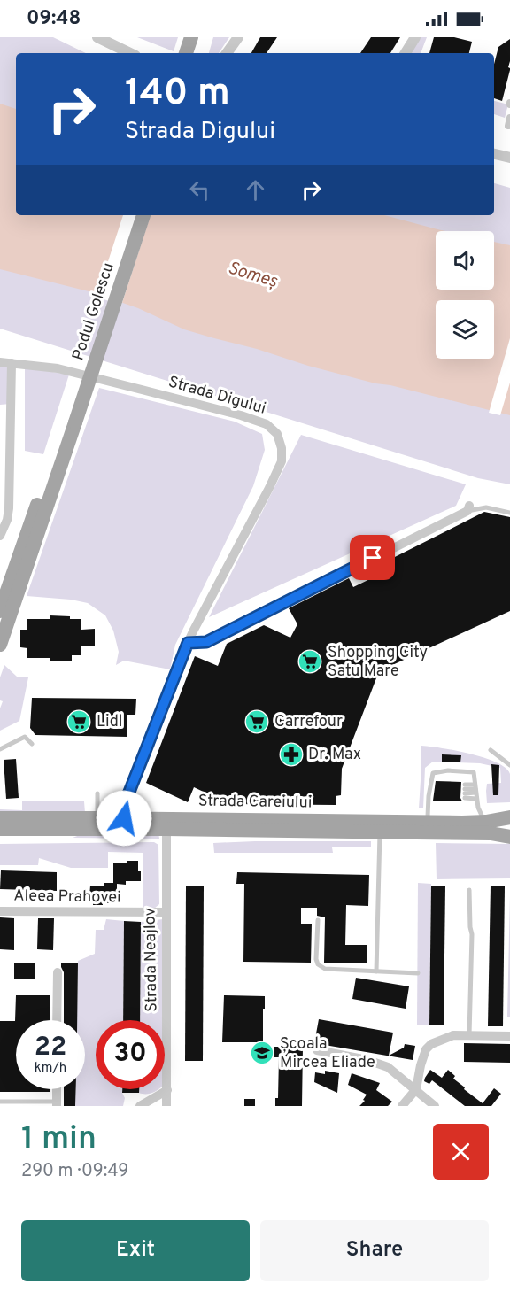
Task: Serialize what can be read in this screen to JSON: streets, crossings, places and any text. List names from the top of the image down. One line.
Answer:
{"streets":{"main road":["Podul Golescu","Strada Careiului"],"street":["Strada Digului","Aleea Prahovei","Strada Neajlov"]},"crossings":[["Strada Digului","Strada Careiului"],["Strada Careiului","Strada Neajlov"],["Aleea Prahovei","Strada Neajlov"]],"water":["Someș"],"places":{"supermarket":["Shopping City Satu Mare","Lidl","Carrefour"],"pharmacy":["Dr. Max"],"school or university":["Școala Mircea Eliade"]},"page":{"status":"09:48","turn":["140 m","Strada Digului"],"speed":"22 km/h","limit":"30","heading":["1 min","290 m · 09:49"],"buttons":["Exit","Share"]}}
